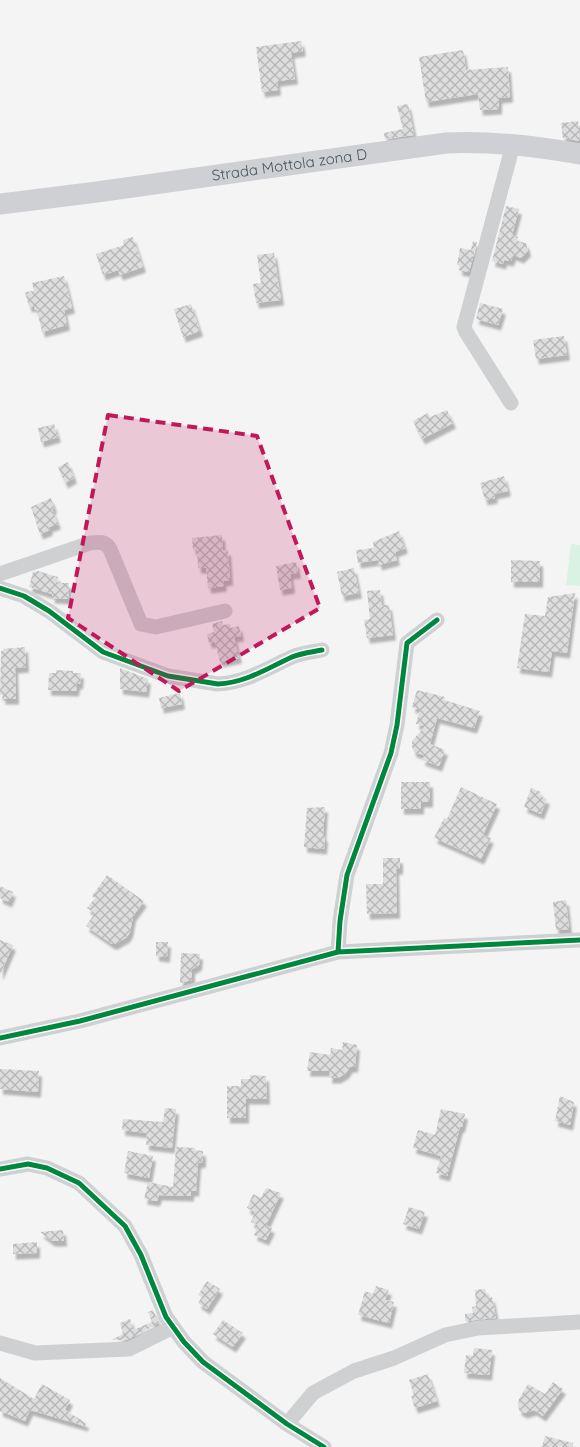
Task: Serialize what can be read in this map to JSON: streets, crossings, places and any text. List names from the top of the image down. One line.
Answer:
{"streets":{"main road":["Strada Mottola zona D"]}}
